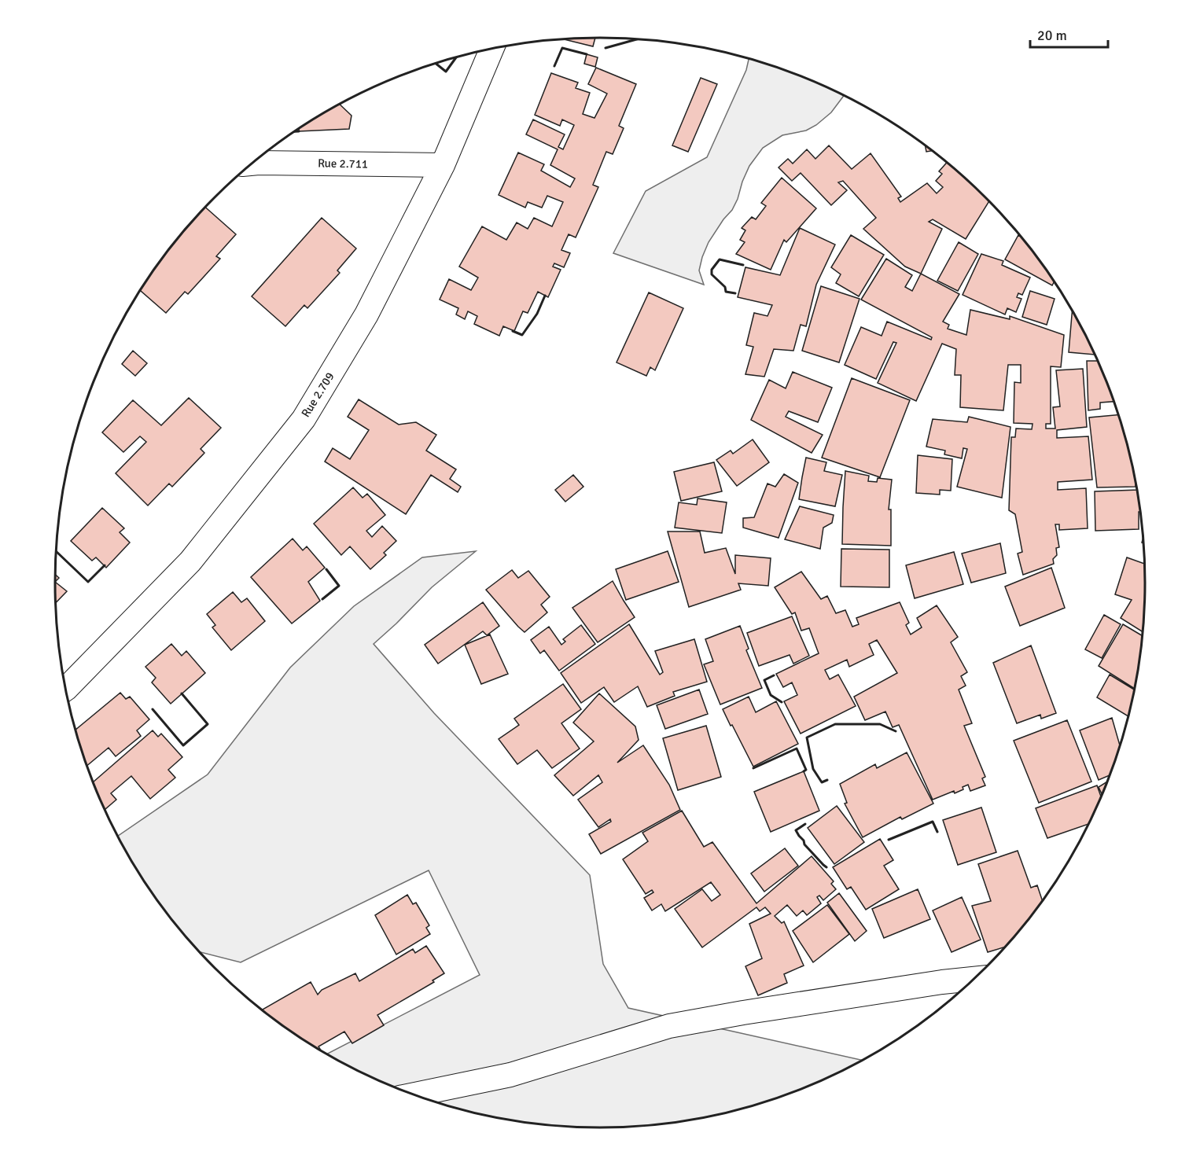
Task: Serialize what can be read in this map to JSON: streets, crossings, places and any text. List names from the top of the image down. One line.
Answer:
{"streets":{"street":["Rue 2.711","Rue 2.709"]},"crossings":[["Rue 2.711","Rue 2.709"]],"scale_bar":"20 m"}
